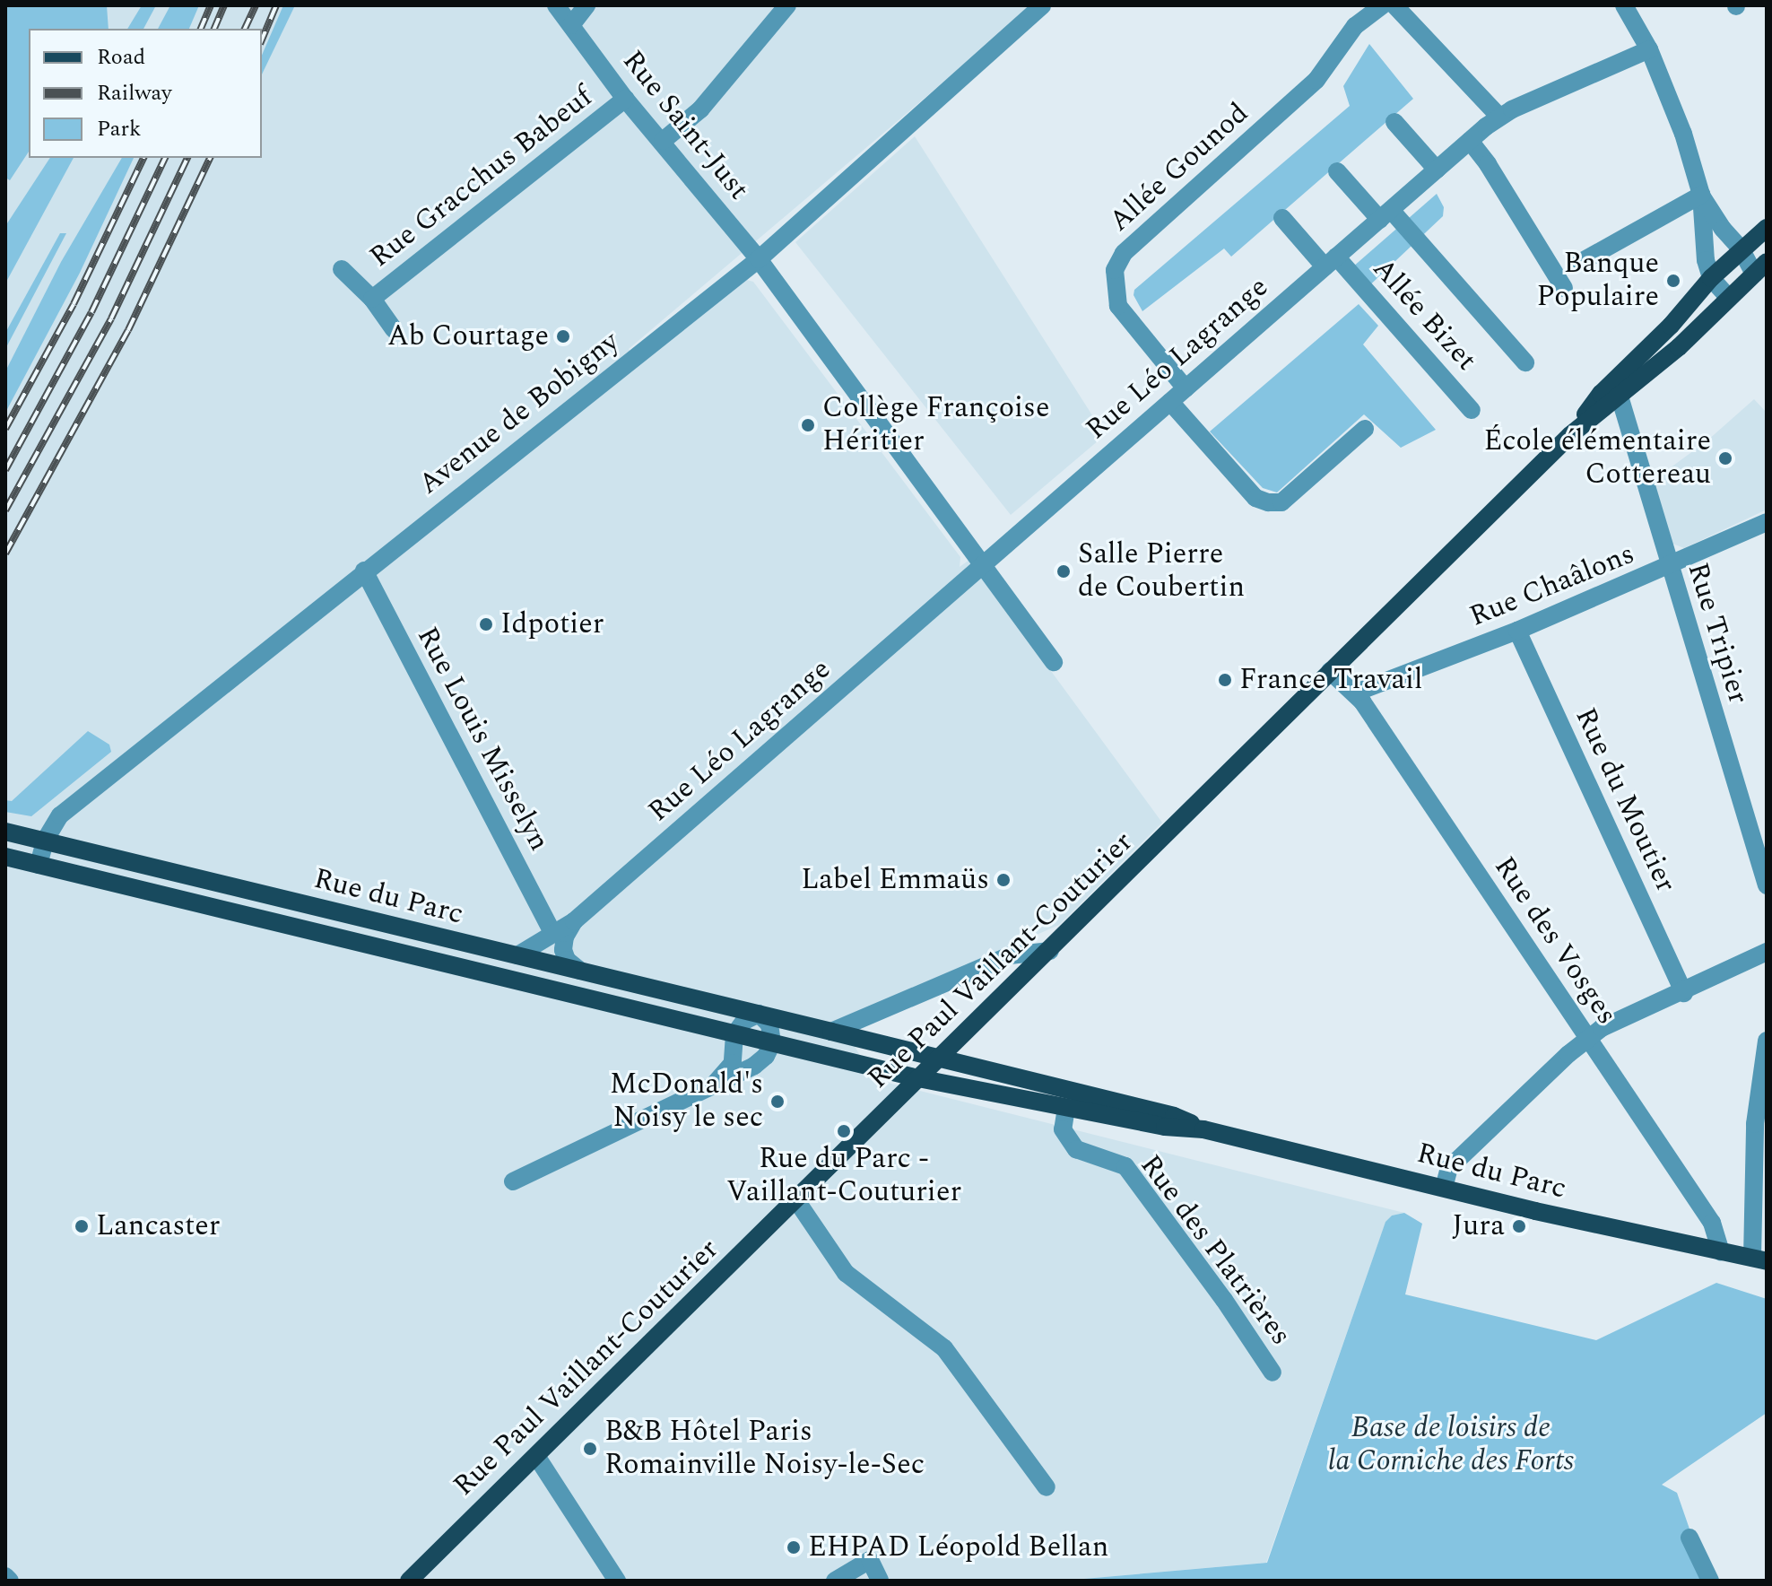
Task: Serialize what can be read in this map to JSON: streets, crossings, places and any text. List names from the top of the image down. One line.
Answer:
{"streets":{"main road":["Rue du Parc","Rue Paul Vaillant-Couturier"],"street":["Rue Saint-Just","Allée Gounod","Rue Gracchus Babeuf","Allée Bizet","Rue Léo Lagrange","Avenue de Bobigny","Rue Chaâlons","Rue Tripier","Rue Louis Misselyn","Rue du Moutier","Rue des Vosges","Rue des Platrières"]},"crossings":[["Rue Saint-Just","Rue Gracchus Babeuf"],["Rue Saint-Just","Rue Léo Lagrange"],["Rue Saint-Just","Avenue de Bobigny"],["Allée Gounod","Rue Léo Lagrange"],["Allée Bizet","Rue Léo Lagrange"],["Rue Léo Lagrange","Rue Louis Misselyn"],["Rue Léo Lagrange","Rue du Parc"],["Avenue de Bobigny","Rue Louis Misselyn"],["Avenue de Bobigny","Rue du Parc"],["Rue Chaâlons","Rue Tripier"],["Rue Chaâlons","Rue du Moutier"],["Rue Chaâlons","Rue des Vosges"],["Rue Tripier","Rue Paul Vaillant-Couturier"],["Rue du Parc","Rue des Vosges"],["Rue du Parc","Rue Paul Vaillant-Couturier"],["Rue du Parc","Rue des Platrières"],["Rue des Vosges","Rue Paul Vaillant-Couturier"]],"parks":["Base de loisirs de la Corniche des Forts"],"places":["Banque Populaire","Ab Courtage","Collège Françoise Héritier","École élémentaire Cottereau","Salle Pierre de Coubertin","Idpotier","France Travail","Label Emmaüs","McDonald's Noisy le sec","Rue du Parc - Vaillant-Couturier","Lancaster","Jura","B&B Hôtel Paris Romainville Noisy-le-Sec","EHPAD Léopold Bellan"],"legend":["Road","Railway","Park"]}
